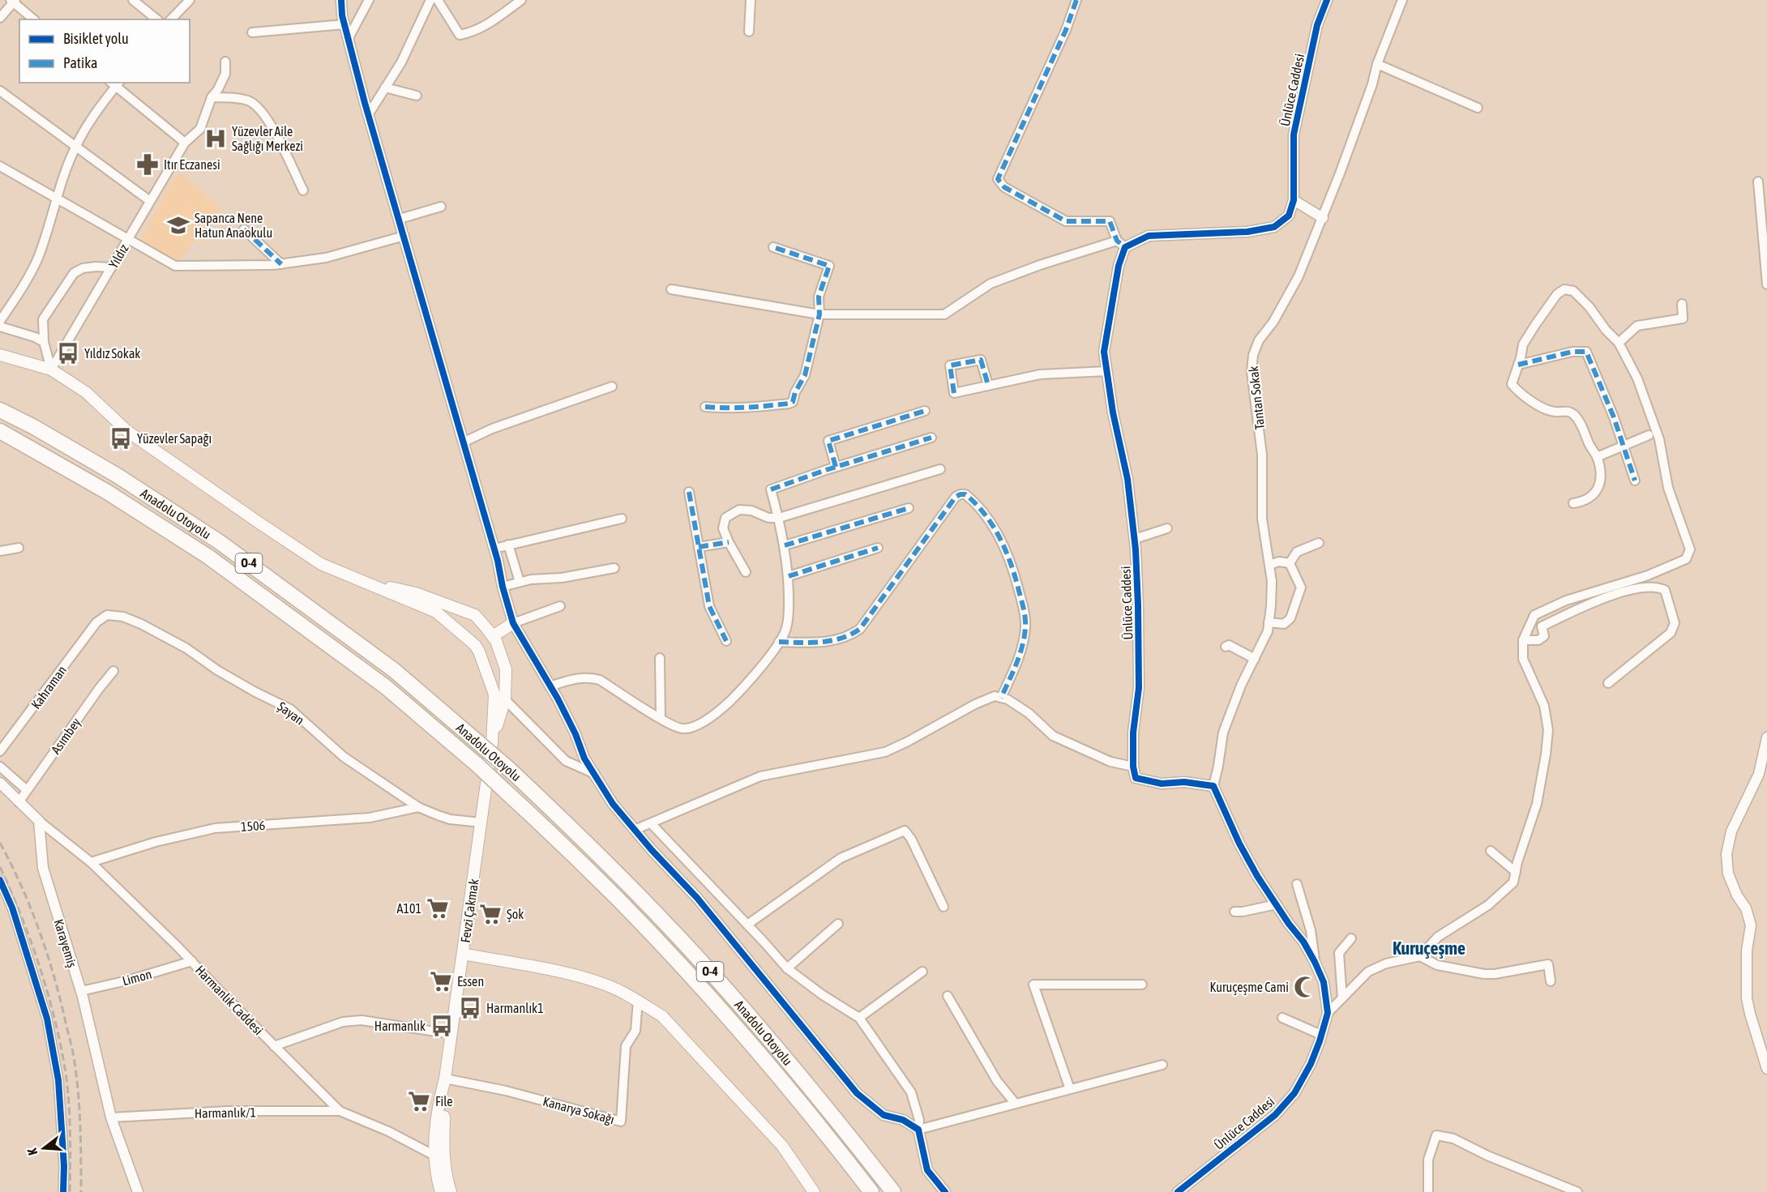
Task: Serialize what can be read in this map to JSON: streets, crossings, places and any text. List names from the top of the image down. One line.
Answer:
{"streets":{"highway":["Anadolu Otoyolu","O-4"],"main road":["Fevzi Çakmak"],"street":["Ünlüce Caddesi","Yıldız","Tantan Sokak","Kahraman","Şayan","Asımbey","1506","Karayemiş","Limon","Harmanlık Caddesi","Kanarya Sokağı","Harmanlık/1"]},"crossings":[["Ünlüce Caddesi","Tantan Sokak"],["Anadolu Otoyolu","Fevzi Çakmak"],["Kahraman","Şayan"],["Şayan","1506"],["Şayan","Fevzi Çakmak"],["1506","Harmanlık Caddesi"],["Fevzi Çakmak","Kanarya Sokağı"],["Karayemiş","Limon"],["Karayemiş","Harmanlık Caddesi"],["Karayemiş","Harmanlık/1"],["Limon","Harmanlık Caddesi"],["Harmanlık Caddesi","Harmanlık/1"]],"districts":["Kuruçeşme"],"places":{"hospital":["Yüzevler Aile Sağlığı Merkezi"],"pharmacy":["Itır Eczanesi"],"school or university":["Sapanca Nene Hatun Anaokulu"],"bus stop":["Yıldız Sokak","Yüzevler Sapağı","Harmanlık1","Harmanlık"],"supermarket":["A101","Şok","Essen","File"],"mosque":["Kuruçeşme Cami"]},"legend":["Bisiklet yolu","Patika"],"north":"left"}
